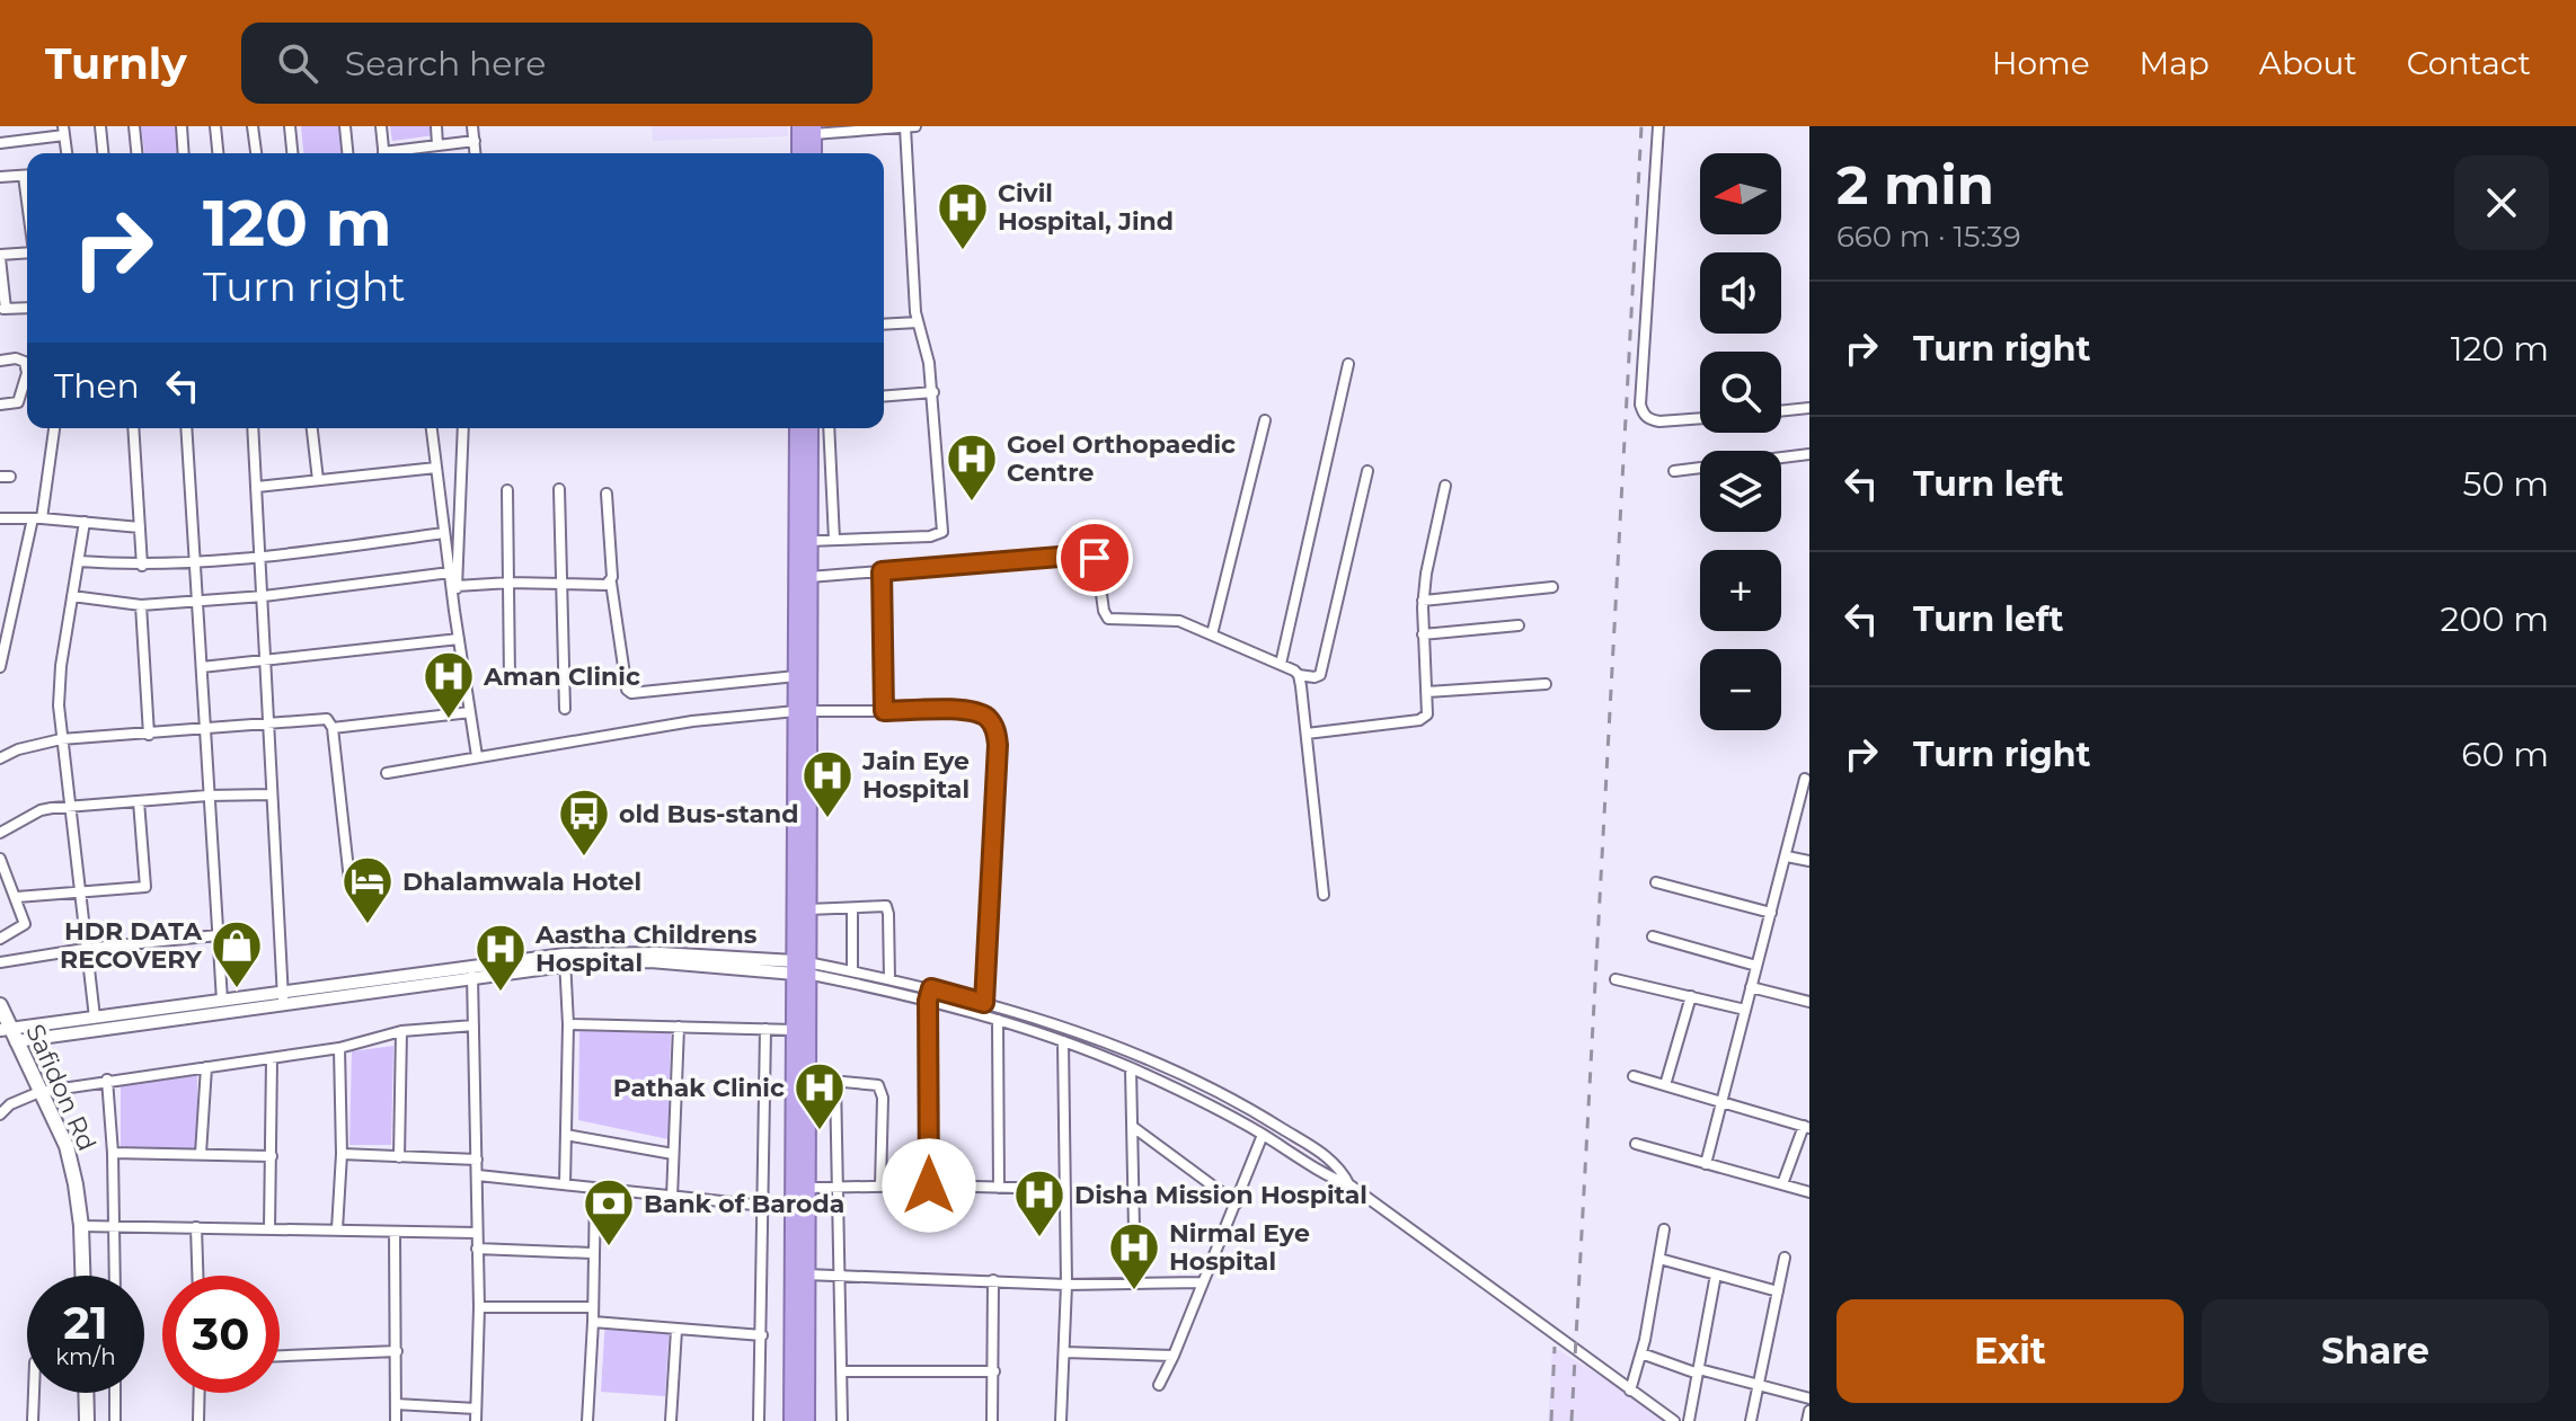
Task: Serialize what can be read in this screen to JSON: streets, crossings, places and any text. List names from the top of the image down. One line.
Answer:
{"streets":{"main road":["Safidon Rd"]},"places":{"hospital":["Civil Hospital, Jind","Goel Orthopaedic Centre","Aman Clinic","Jain Eye Hospital","Aastha Childrens Hospital","Pathak Clinic","Disha Mission Hospital","Nirmal Eye Hospital"],"bus stop":["old Bus-stand"],"hotel":["Dhalamwala Hotel"],"shop":["HDR DATA RECOVERY"],"bank":["Bank of Baroda"]},"north":"left","page":{"header":"Turnly","search":"Search here","nav":["Home","Map","About","Contact"],"heading":["2 min","660 m · 15:39"],"map_buttons":["+","−"],"turn":["120 m","Turn right"],"list":[{"name":"Turn right","value":"120 m"},{"name":"Turn left","value":"50 m"},{"name":"Turn left","value":"200 m"},{"name":"Turn right","value":"60 m"}],"then":"Then","speed":"21 km/h","limit":"30","buttons":["Exit","Share"]}}
